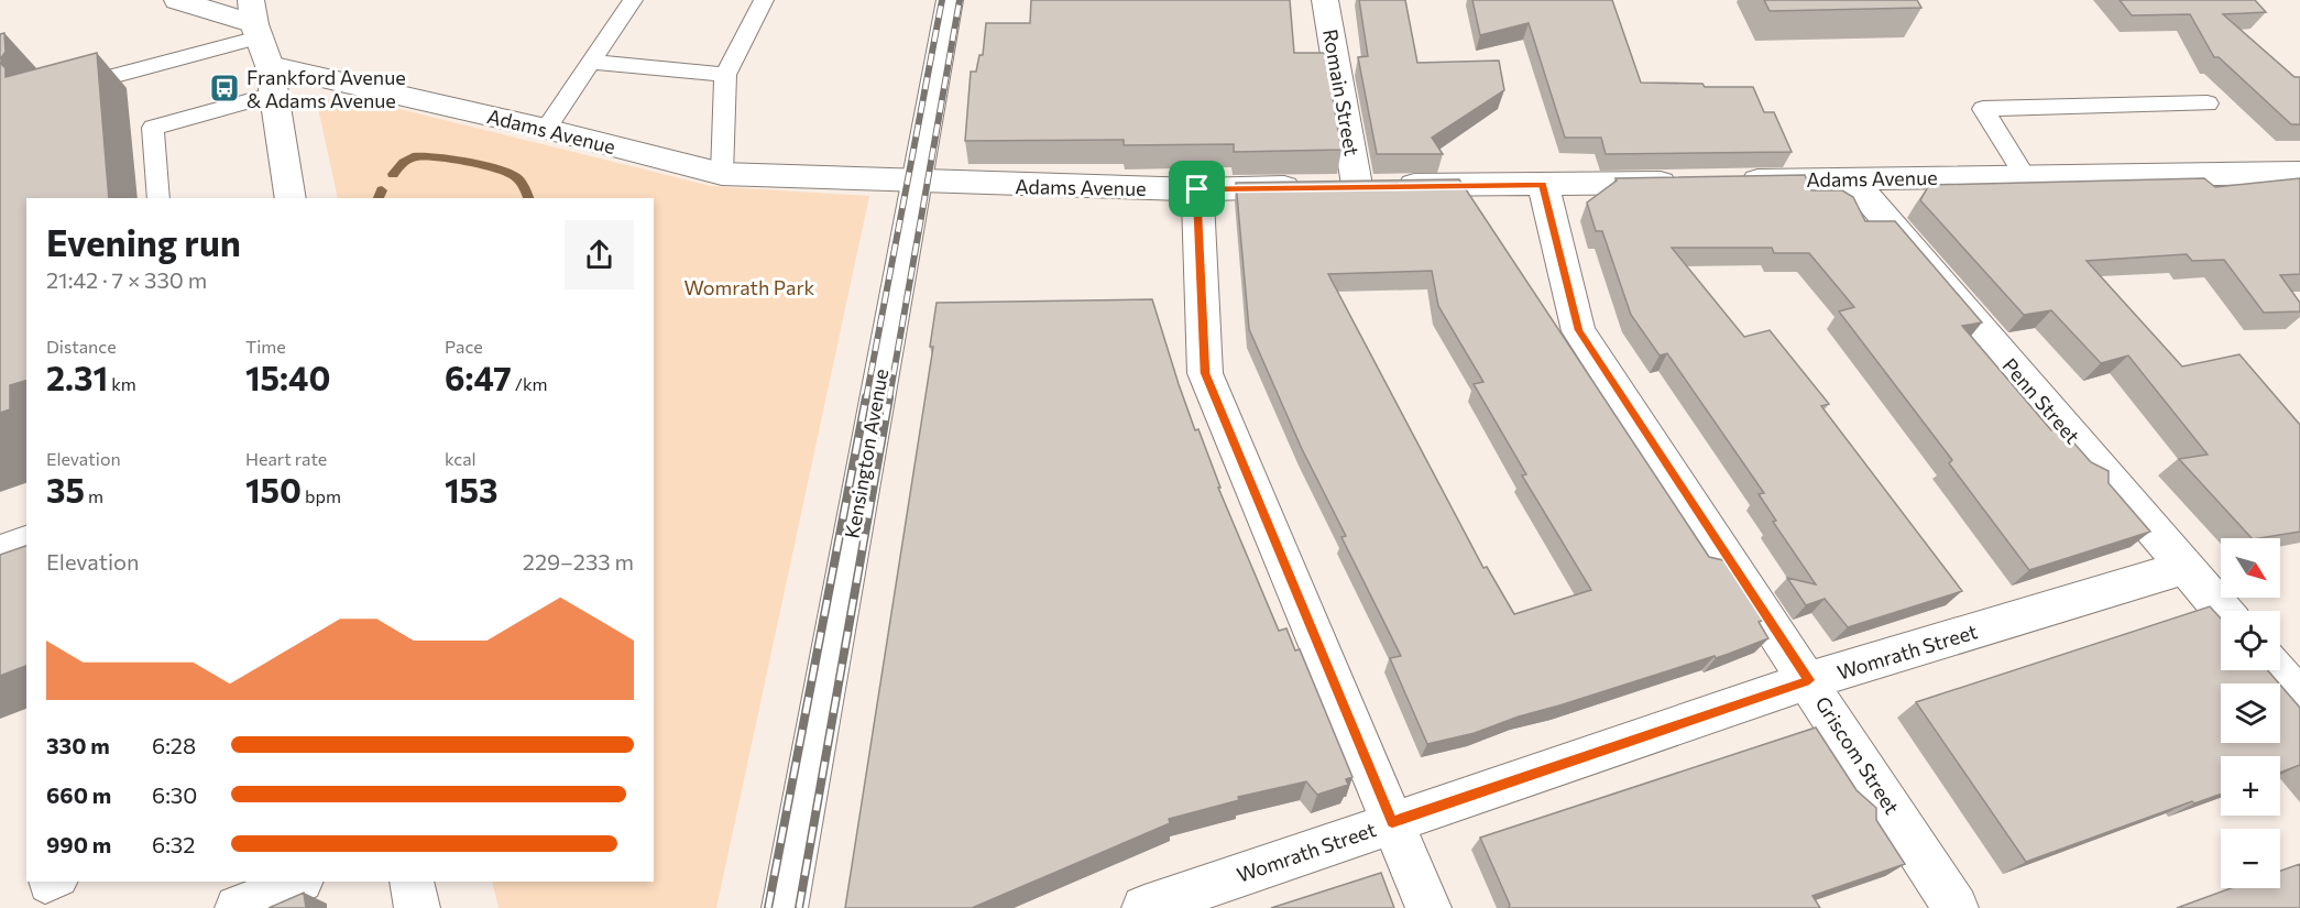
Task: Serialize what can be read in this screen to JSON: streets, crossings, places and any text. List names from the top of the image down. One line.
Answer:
{"streets":{"street":["Romain Street","Adams Avenue","Penn Street","Kensington Avenue","Womrath Street","Griscom Street"]},"crossings":[["Romain Street","Adams Avenue"],["Adams Avenue","Penn Street"],["Adams Avenue","Kensington Avenue"],["Adams Avenue","Griscom Street"],["Penn Street","Womrath Street"],["Womrath Street","Griscom Street"]],"parks":["Womrath Park"],"places":{"bus stop":["Frankford Avenue & Adams Avenue"]},"north":"bottom right","page":{"heading":["Evening run","21:42 · 7 × 330 m"],"stats":[["Distance","2.31 km"],["Time","15:40"],["Pace","6:47 /km"],["Elevation","35 m"],["Heart rate","150 bpm"],["kcal","153"]],"chart":["Elevation","229–233 m"],"map_buttons":["+","−"],"list":[{"name":"330 m","note":"6:28"},{"name":"660 m","note":"6:30"},{"name":"990 m","note":"6:32"}]}}
